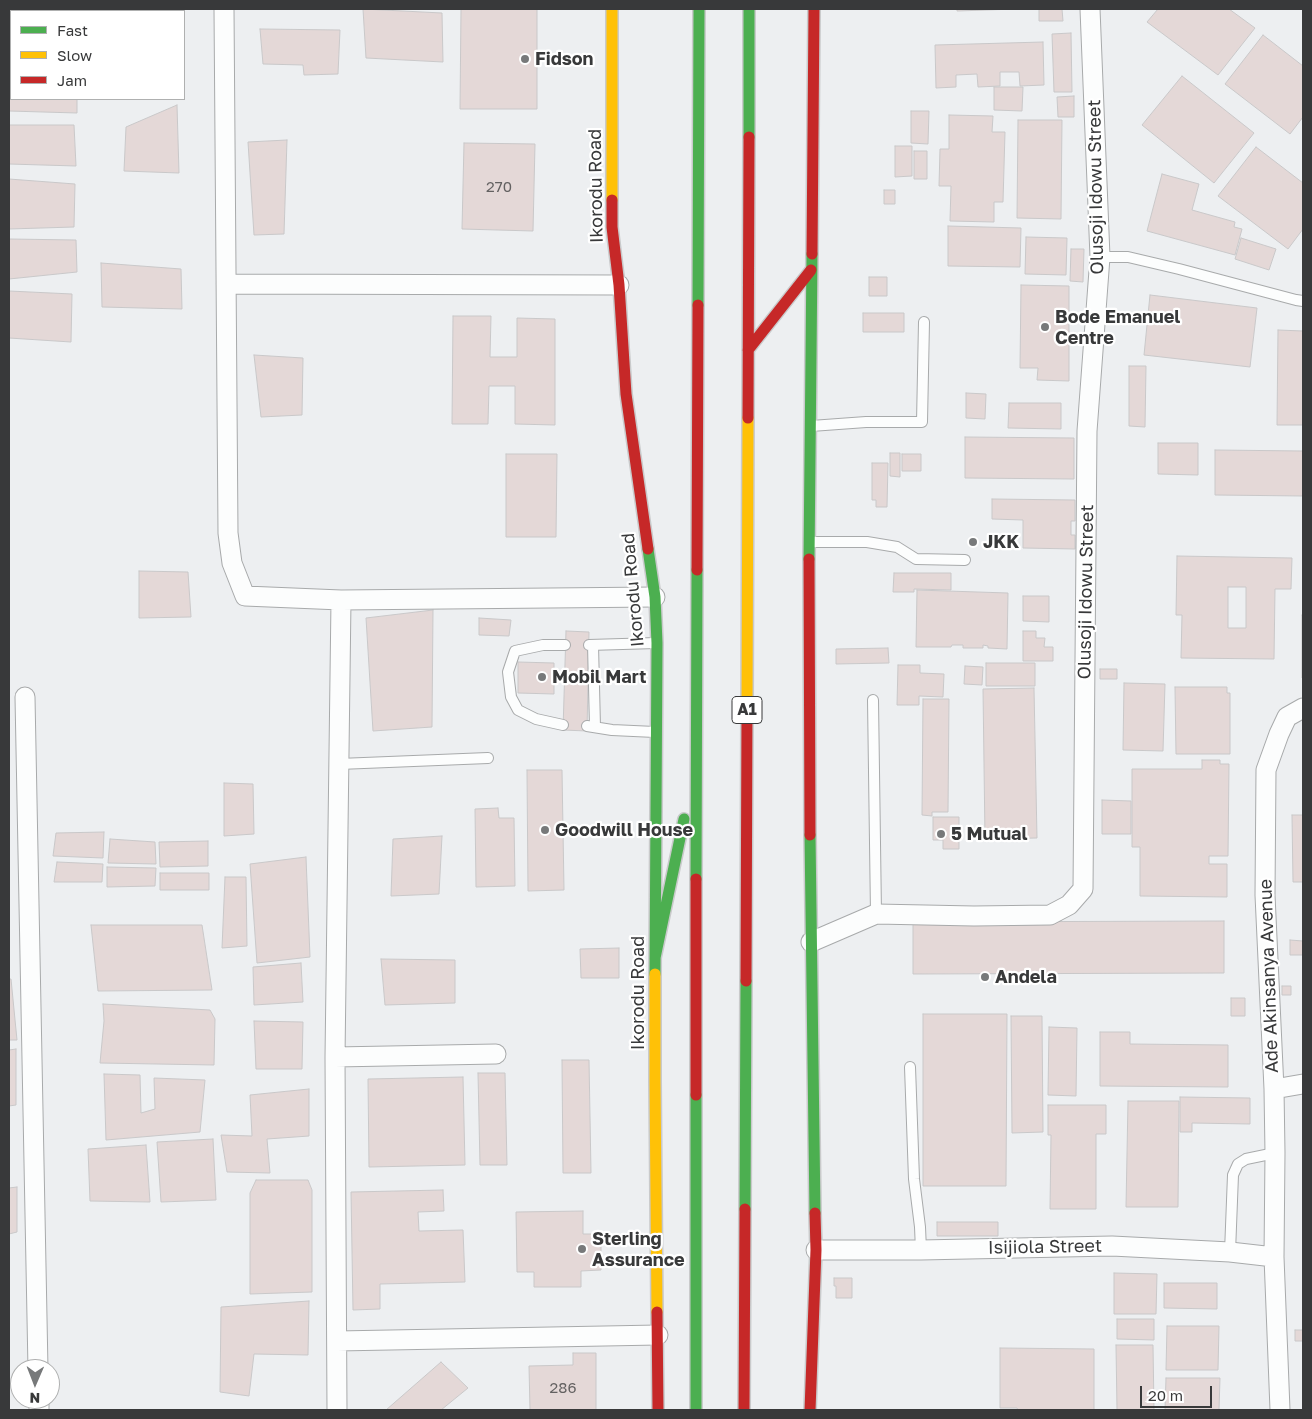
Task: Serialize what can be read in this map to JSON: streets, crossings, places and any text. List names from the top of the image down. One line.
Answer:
{"streets":{"main road":["Ikorodu Road","A1"],"street":["Olusoji Idowu Street","Ade Akinsanya Avenue","Isijiola Street"]},"crossings":[["Ade Akinsanya Avenue","Isijiola Street"]],"places":["Fidson","Bode Emanuel Centre","JKK","Mobil Mart","Goodwill House","5 Mutual","Andela","Sterling Assurance"],"house_numbers":["270","286"],"legend":["Fast","Slow","Jam"],"scale_bar":"20 m","north":"bottom"}
